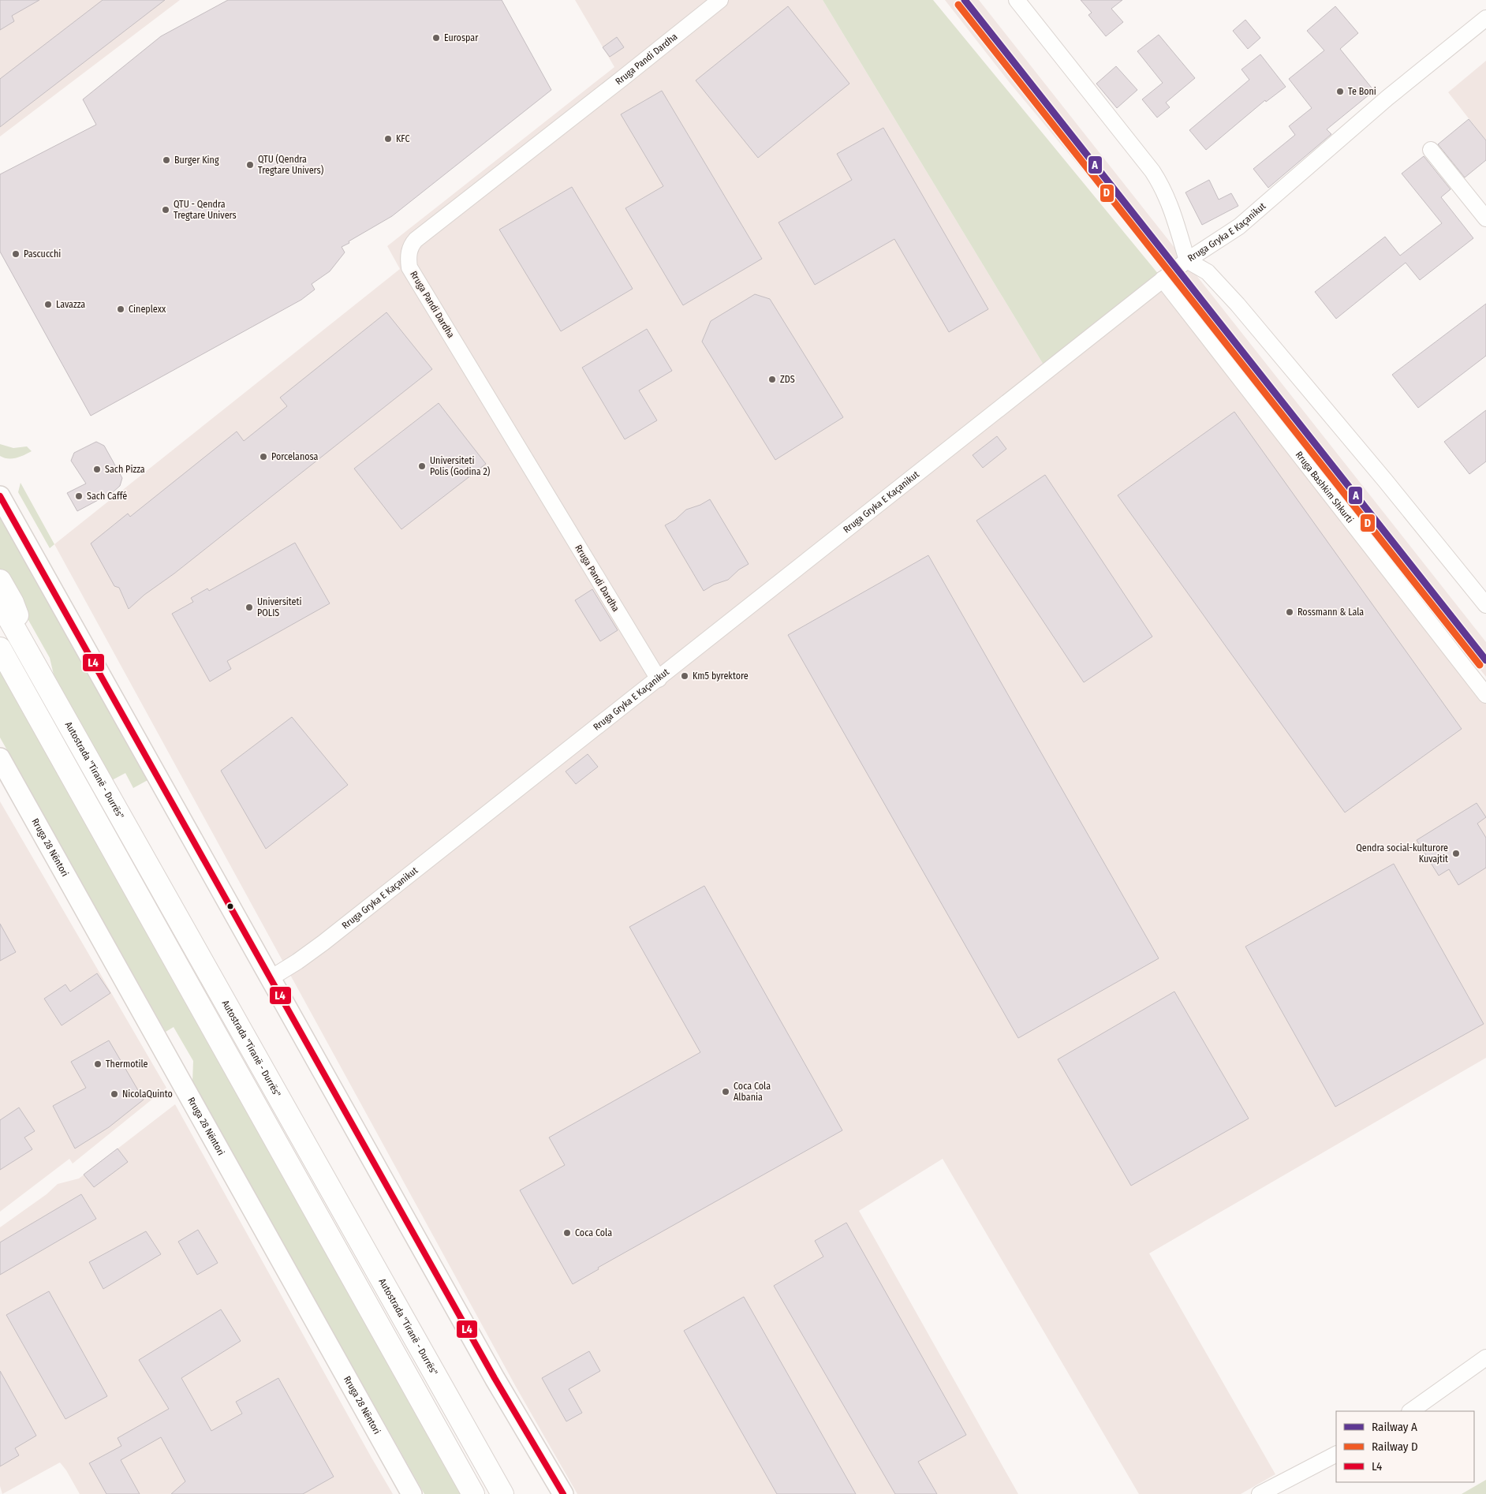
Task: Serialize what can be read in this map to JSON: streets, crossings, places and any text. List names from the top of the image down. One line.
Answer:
{"streets":{"highway":["Autostrada \"Tiranë - Durrës\""],"main road":["Rruga 28 Nëntori"],"street":["Rruga Pandi Dardha","Rruga Gryka E Kaçanikut","Rruga Bashkim Shkurti"]},"crossings":[["Rruga Pandi Dardha","Rruga Gryka E Kaçanikut"],["Rruga Gryka E Kaçanikut","Rruga Bashkim Shkurti"]],"places":["Eurospar","Te Boni","KFC","Burger King","QTU (Qendra Tregtare Univers)","QTU - Qendra Tregtare Univers","Pascucchi","Lavazza","Cineplexx","ZDS","Porcelanosa","Universiteti Polis (Godina 2)","Sach Pizza","Sach Caffé","Universiteti POLIS","Rossmann & Lala","Km5 byrektore","Qendra social-kulturore Kuvajtit","Thermotile","Coca Cola Albania","NicolaQuinto","Coca Cola"],"lines":["rail line A","rail line D","transit line L4"],"legend":["Railway A","Railway D","L4"]}
